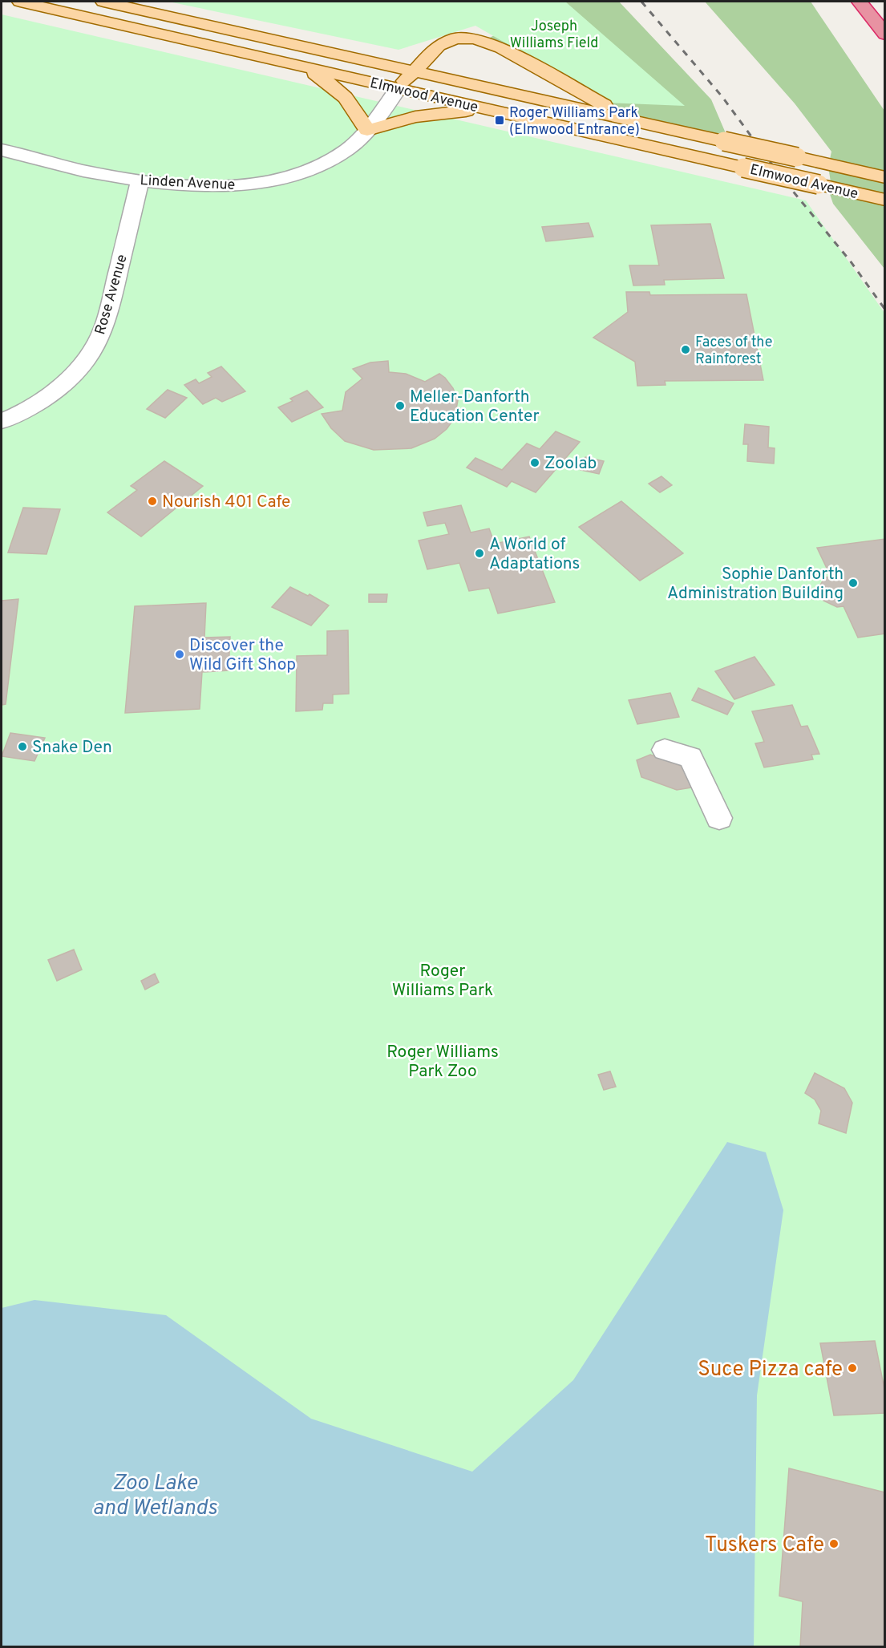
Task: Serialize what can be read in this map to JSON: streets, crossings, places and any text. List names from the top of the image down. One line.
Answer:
{"streets":{"main road":["Elmwood Avenue"],"street":["Linden Avenue","Rose Avenue"]},"crossings":[["Elmwood Avenue","Linden Avenue"],["Linden Avenue","Rose Avenue"]],"water":["Zoo Lake and Wetlands"],"parks":["Joseph Williams Field","Roger Williams Park","Roger Williams Park Zoo"],"places":{"transit":["Roger Williams Park (Elmwood Entrance)"],"other":["Faces of the Rainforest","Meller-Danforth Education Center","Zoolab","Nourish 401 Cafe","A World of Adaptations","Sophie Danforth Administration Building","Discover the Wild Gift Shop","Snake Den","Suce Pizza cafe","Tuskers Cafe"]}}
